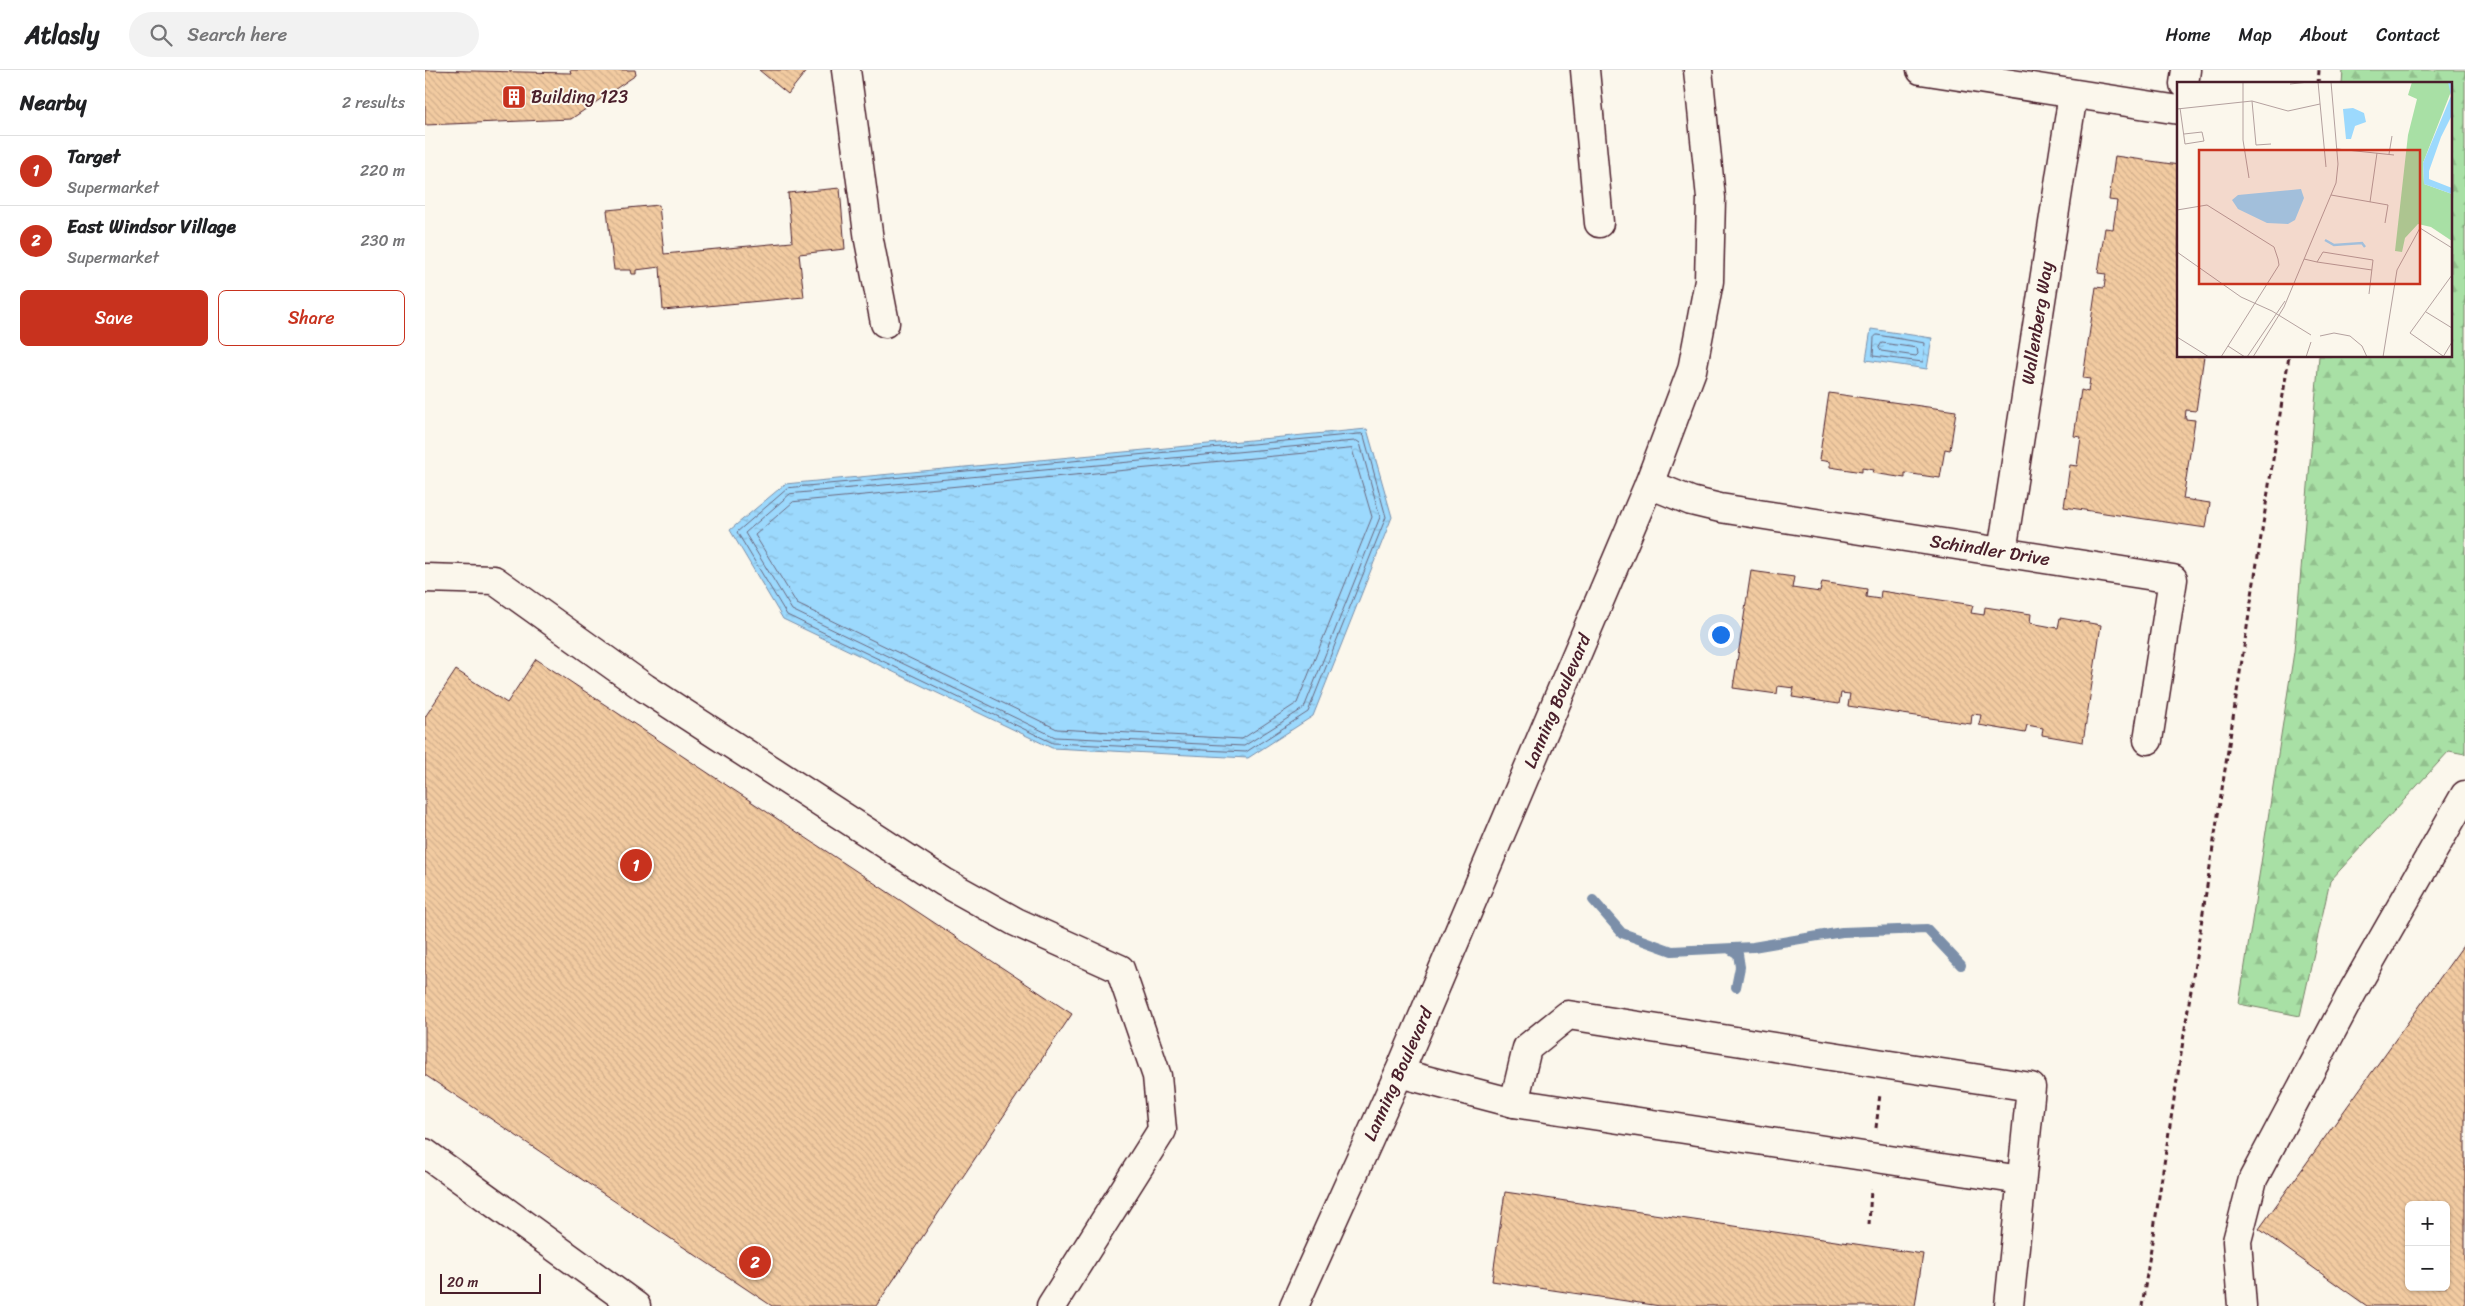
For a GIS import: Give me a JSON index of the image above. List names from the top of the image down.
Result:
{
  "streets": {
    "street": ["Wallenberg Way", "Schindler Drive", "Lanning Boulevard"]
  },
  "crossings": [
    ["Wallenberg Way", "Schindler Drive"],
    ["Schindler Drive", "Lanning Boulevard"]
  ],
  "places": {
    "building": ["Building 123"]
  },
  "scale_bar": "20 m",
  "page": {
    "header": "Atlasly",
    "search": "Search here",
    "nav": [
      "Home",
      "Map",
      "About",
      "Contact"
    ],
    "heading": ["Nearby", "2 results"],
    "list": [
      {
        "mark": "1",
        "name": "Target",
        "note": "Supermarket",
        "value": "220 m"
      },
      {
        "mark": "2",
        "name": "East Windsor Village",
        "note": "Supermarket",
        "value": "230 m"
      }
    ],
    "buttons": ["Save", "Share"],
    "pins": ["1", "2"],
    "map_buttons": ["+", "−"],
    "scale": "20 m"
  }
}
